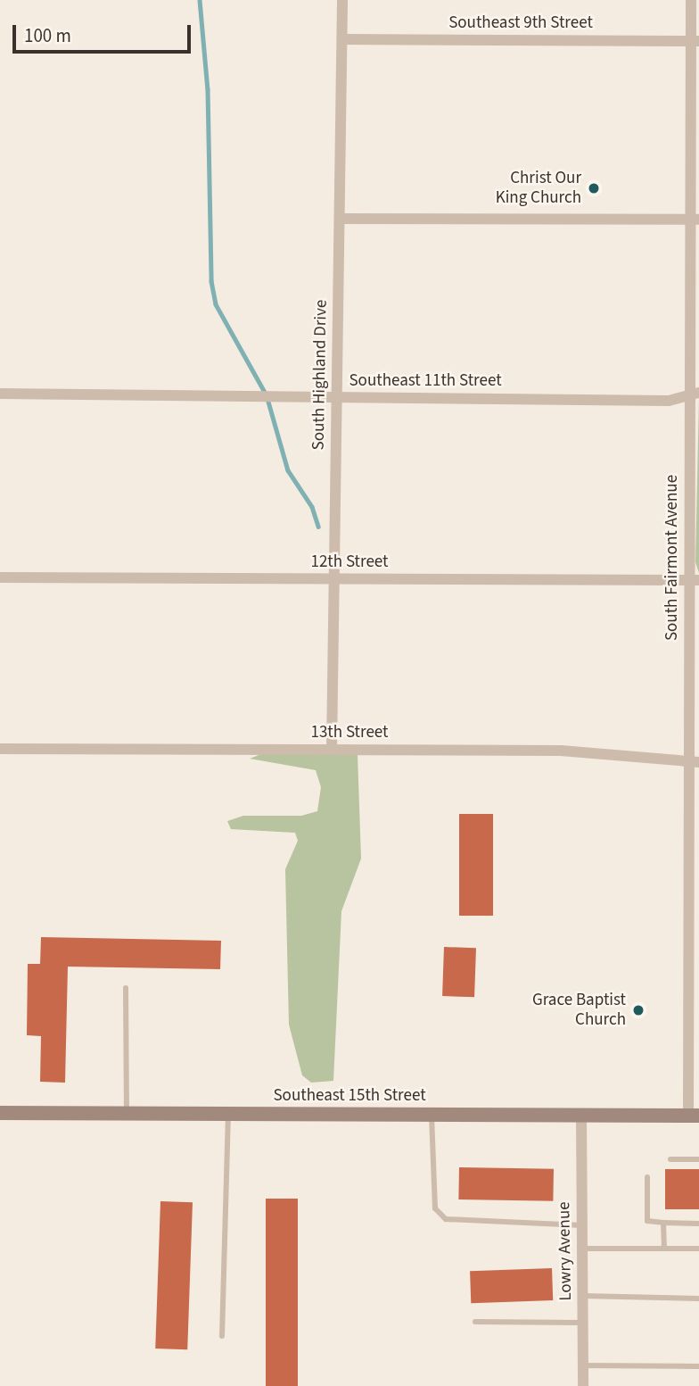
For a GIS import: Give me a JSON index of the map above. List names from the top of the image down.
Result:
{
  "streets": {
    "main road": ["Southeast 15th Street"],
    "street": [
      "Southeast 9th Street",
      "South Highland Drive",
      "Southeast 11th Street",
      "South Fairmont Avenue",
      "12th Street",
      "13th Street",
      "Lowry Avenue"
    ]
  },
  "crossings": [
    ["Southeast 9th Street", "South Highland Drive"],
    ["Southeast 9th Street", "South Fairmont Avenue"],
    ["South Highland Drive", "Southeast 11th Street"],
    ["South Highland Drive", "12th Street"],
    ["South Highland Drive", "13th Street"],
    ["Southeast 11th Street", "South Fairmont Avenue"],
    ["South Fairmont Avenue", "12th Street"],
    ["South Fairmont Avenue", "13th Street"],
    ["South Fairmont Avenue", "Southeast 15th Street"],
    ["Southeast 15th Street", "Lowry Avenue"]
  ],
  "places": ["Christ Our King Church", "Grace Baptist Church"],
  "scale_bar": "100 m"
}
